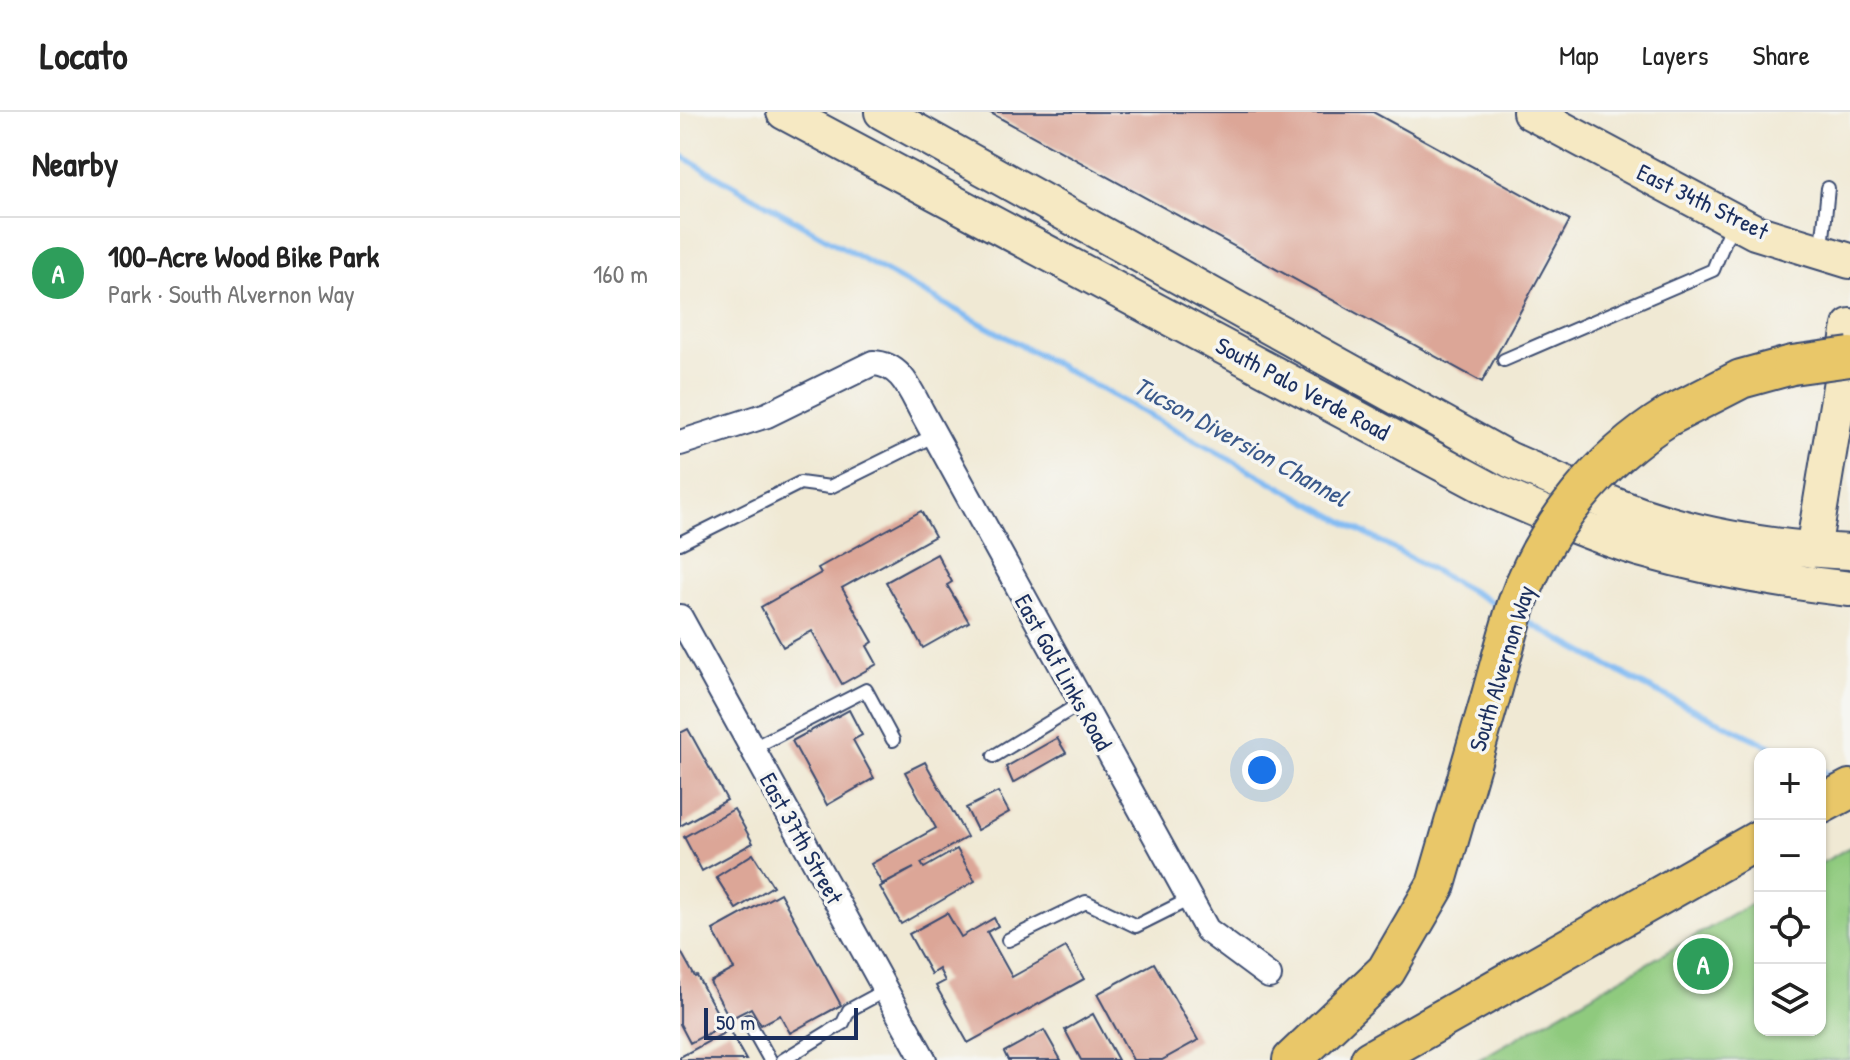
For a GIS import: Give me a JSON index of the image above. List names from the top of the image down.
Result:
{
  "streets": {
    "main road": ["East 34th Street", "South Palo Verde Road", "South Alvernon Way"],
    "street": ["East Golf Links Road", "East 37th Street"]
  },
  "water": ["Tucson Diversion Channel"],
  "scale_bar": "50 m",
  "page": {
    "header": "Locato",
    "nav": ["Map", "Layers", "Share"],
    "heading": "Nearby",
    "list": [
      {
        "mark": "A",
        "name": "100-Acre Wood Bike Park",
        "note": "Park · South Alvernon Way",
        "value": "160 m"
      }
    ],
    "map_buttons": ["+", "−"],
    "pins": "A",
    "scale": "50 m"
  }
}
